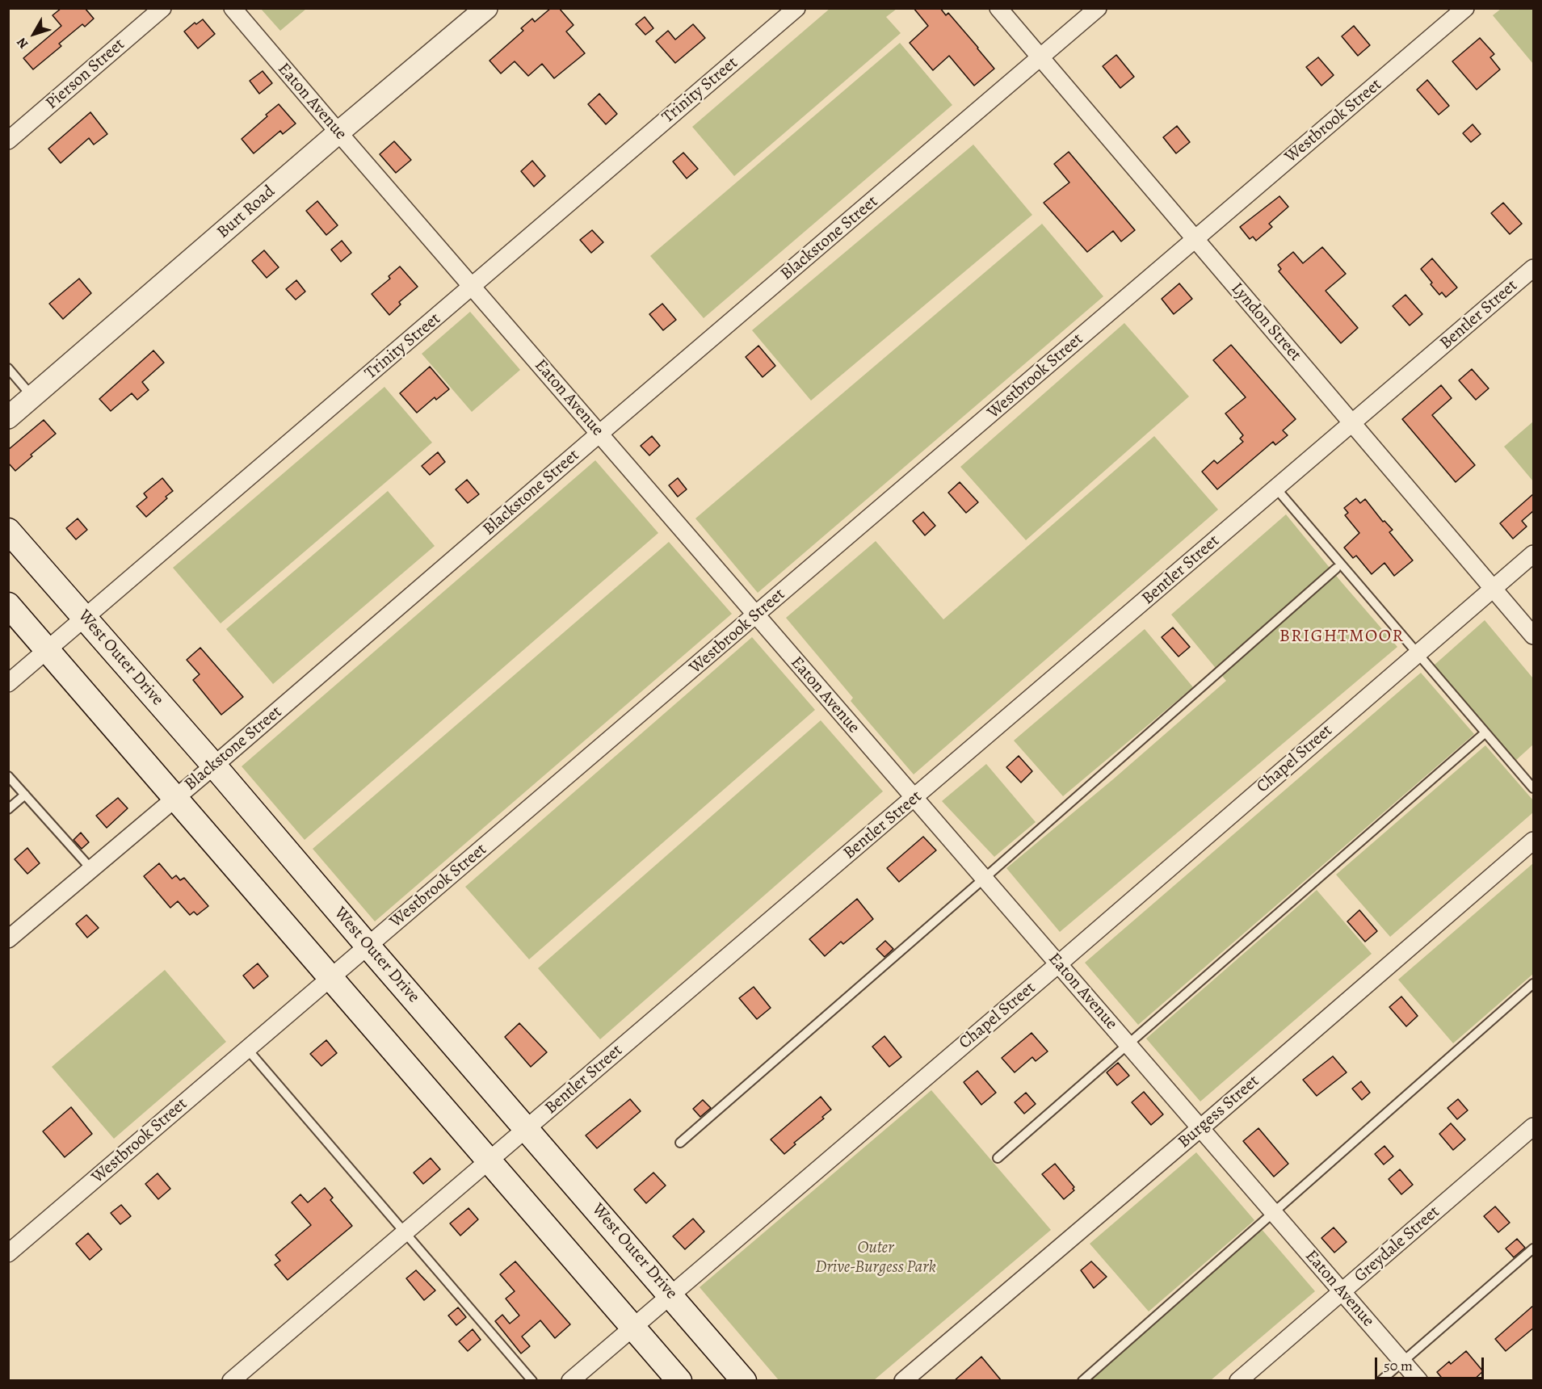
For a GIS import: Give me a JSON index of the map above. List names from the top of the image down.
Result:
{
  "streets": {
    "main road": ["West Outer Drive"],
    "street": [
      "Pierson Street",
      "Trinity Street",
      "Eaton Avenue",
      "Westbrook Street",
      "Burt Road",
      "Blackstone Street",
      "Bentler Street",
      "Lyndon Street",
      "Chapel Street",
      "Burgess Street",
      "Greydale Street"
    ]
  },
  "crossings": [
    ["Trinity Street", "Eaton Avenue"],
    ["Trinity Street", "West Outer Drive"],
    ["Eaton Avenue", "Westbrook Street"],
    ["Eaton Avenue", "Burt Road"],
    ["Eaton Avenue", "Blackstone Street"],
    ["Eaton Avenue", "Bentler Street"],
    ["Eaton Avenue", "Chapel Street"],
    ["Eaton Avenue", "Burgess Street"],
    ["Eaton Avenue", "Greydale Street"],
    ["Westbrook Street", "Lyndon Street"],
    ["Westbrook Street", "West Outer Drive"],
    ["Blackstone Street", "Lyndon Street"],
    ["Blackstone Street", "West Outer Drive"],
    ["Bentler Street", "Lyndon Street"],
    ["Bentler Street", "West Outer Drive"],
    ["Lyndon Street", "Chapel Street"],
    ["West Outer Drive", "Chapel Street"]
  ],
  "districts": ["BRIGHTMOOR"],
  "parks": ["Outer Drive-Burgess Park"],
  "scale_bar": "50 m",
  "north": "bottom left"
}
